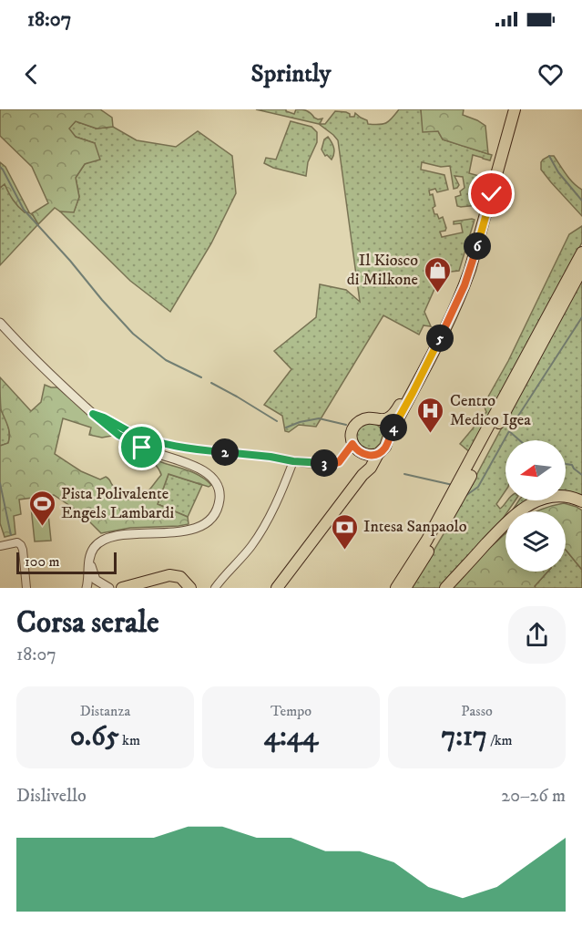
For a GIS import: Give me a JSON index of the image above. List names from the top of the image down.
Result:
{
  "places": {
    "shop": ["Il Kiosco di Milkone"],
    "hospital": ["Centro Medico Igea"],
    "sports": ["Pista Polivalente Engels Lambardi"],
    "bank": ["Intesa Sanpaolo"]
  },
  "scale_bar": "100 m",
  "north": "left",
  "page": {
    "status": "18:07",
    "header": "Sprintly",
    "pins": [
      "6",
      "5",
      "4",
      "2",
      "3"
    ],
    "scale": "100 m",
    "heading": ["Corsa serale", "18:07"],
    "stats": [
      ["Distanza", "0.65 km"],
      ["Tempo", "4:44"],
      ["Passo", "7:17 /km"]
    ],
    "chart": ["Dislivello", "20–26 m"]
  }
}
